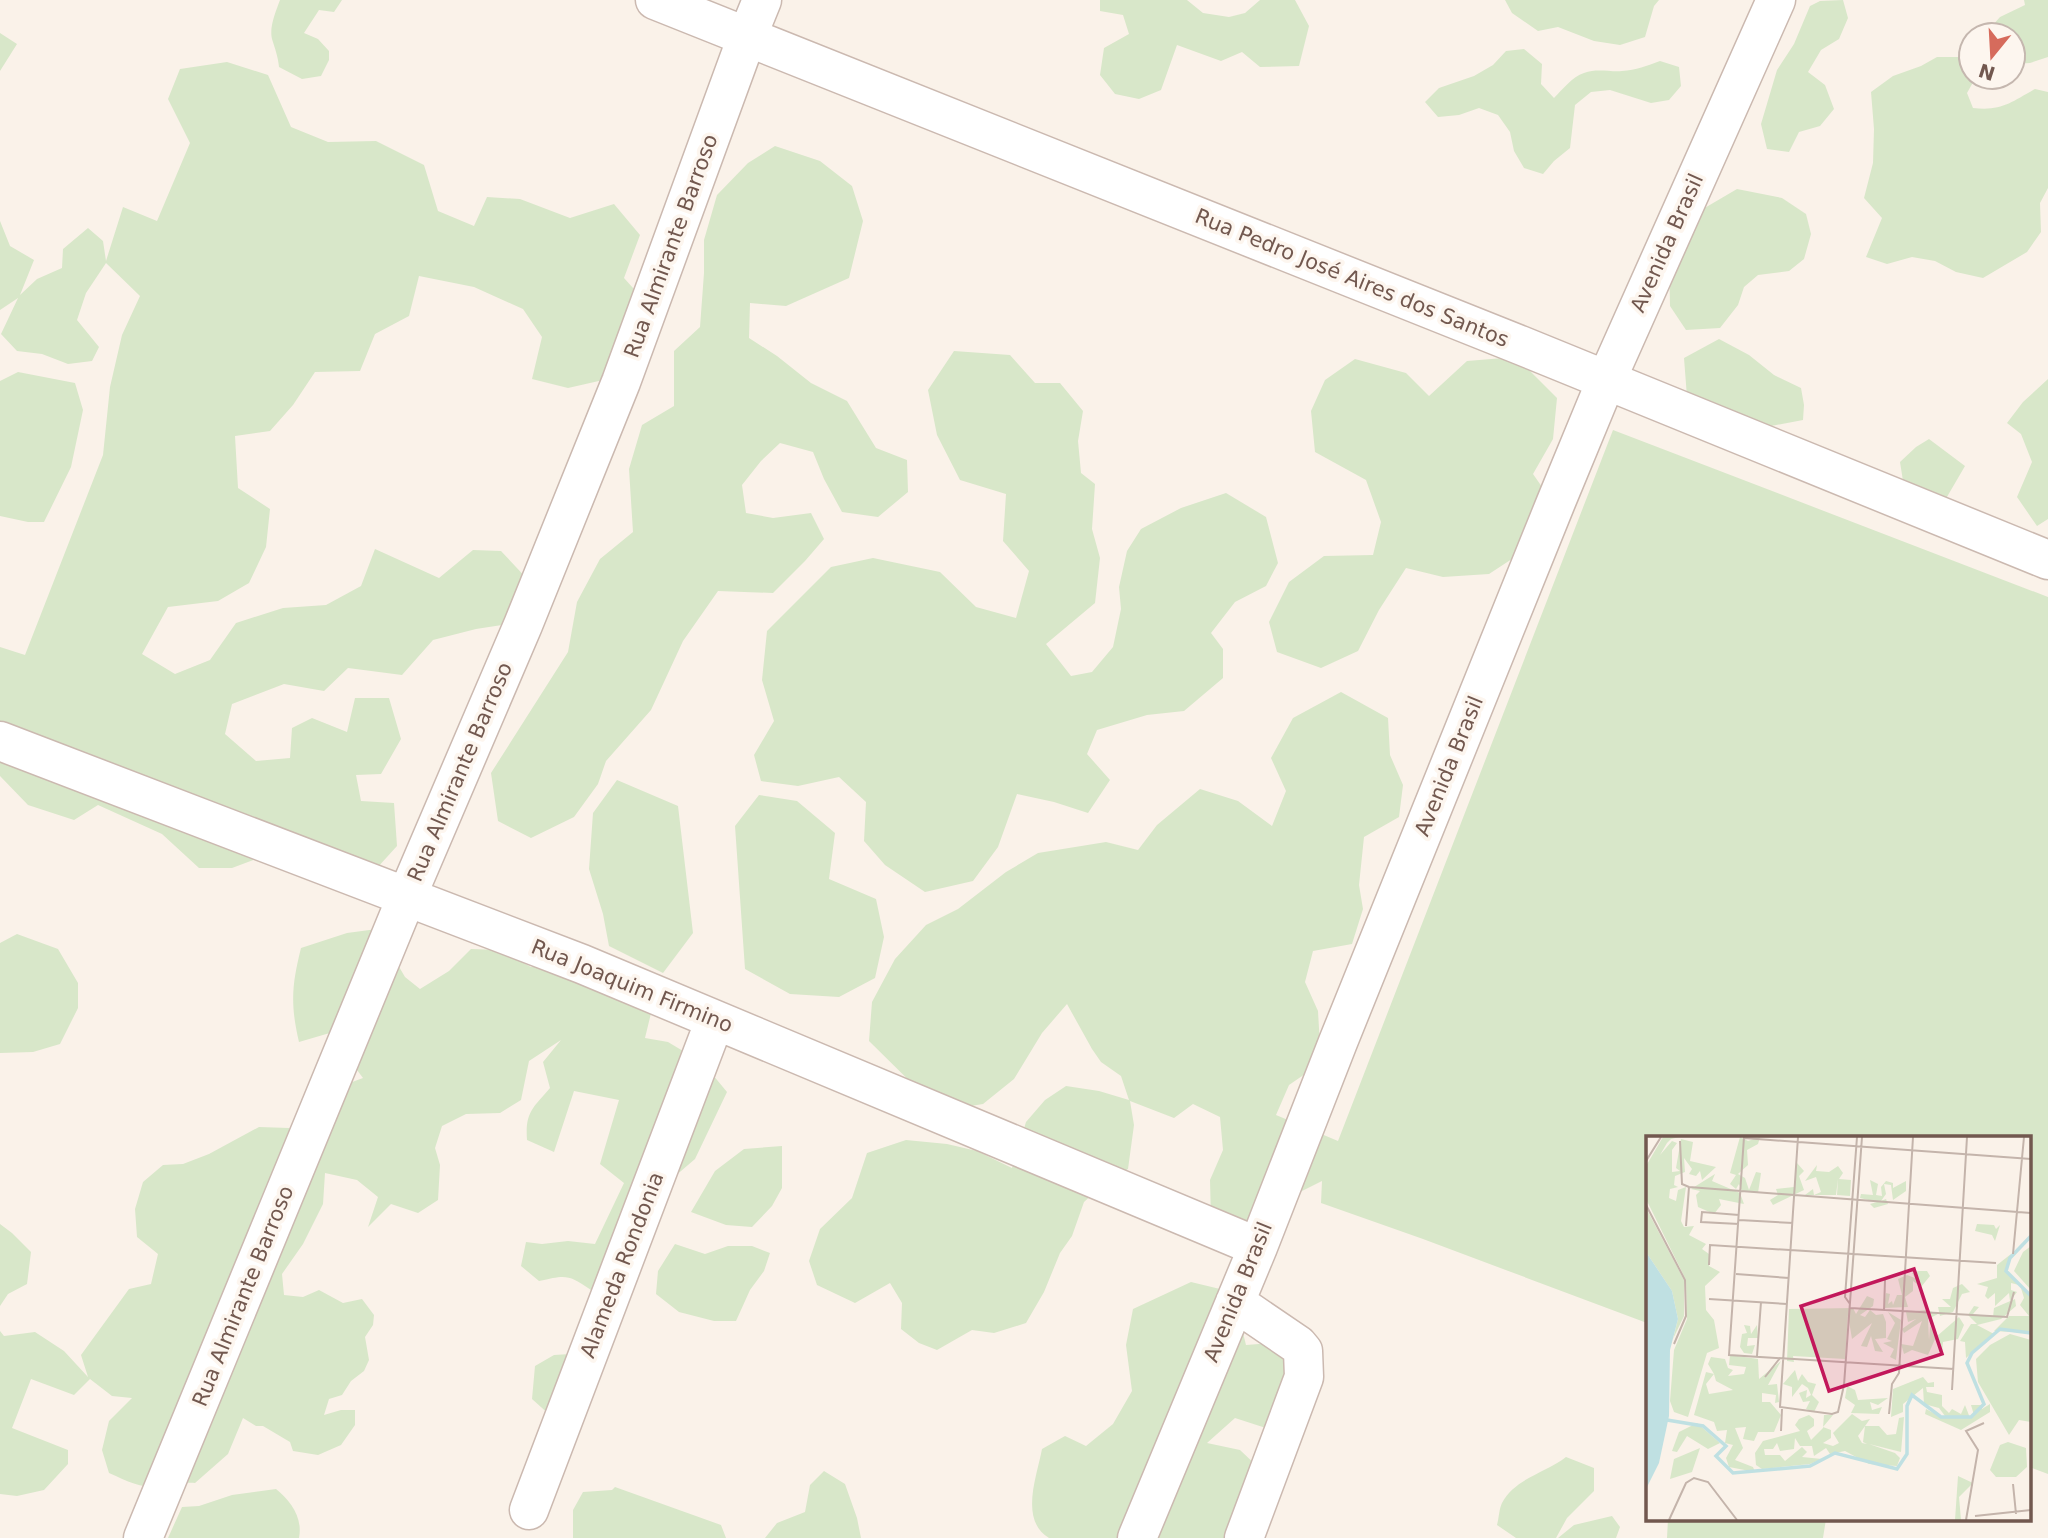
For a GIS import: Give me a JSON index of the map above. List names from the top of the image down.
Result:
{
  "streets": {
    "street": [
      "Avenida Brasil",
      "Rua Almirante Barroso",
      "Rua Pedro José Aires dos Santos",
      "Rua Joaquim Firmino",
      "Alameda Rondonia"
    ]
  },
  "crossings": [
    ["Avenida Brasil", "Rua Pedro José Aires dos Santos"],
    ["Avenida Brasil", "Rua Joaquim Firmino"],
    ["Rua Almirante Barroso", "Rua Pedro José Aires dos Santos"],
    ["Rua Almirante Barroso", "Rua Joaquim Firmino"],
    ["Rua Joaquim Firmino", "Alameda Rondonia"]
  ],
  "north": "bottom"
}
